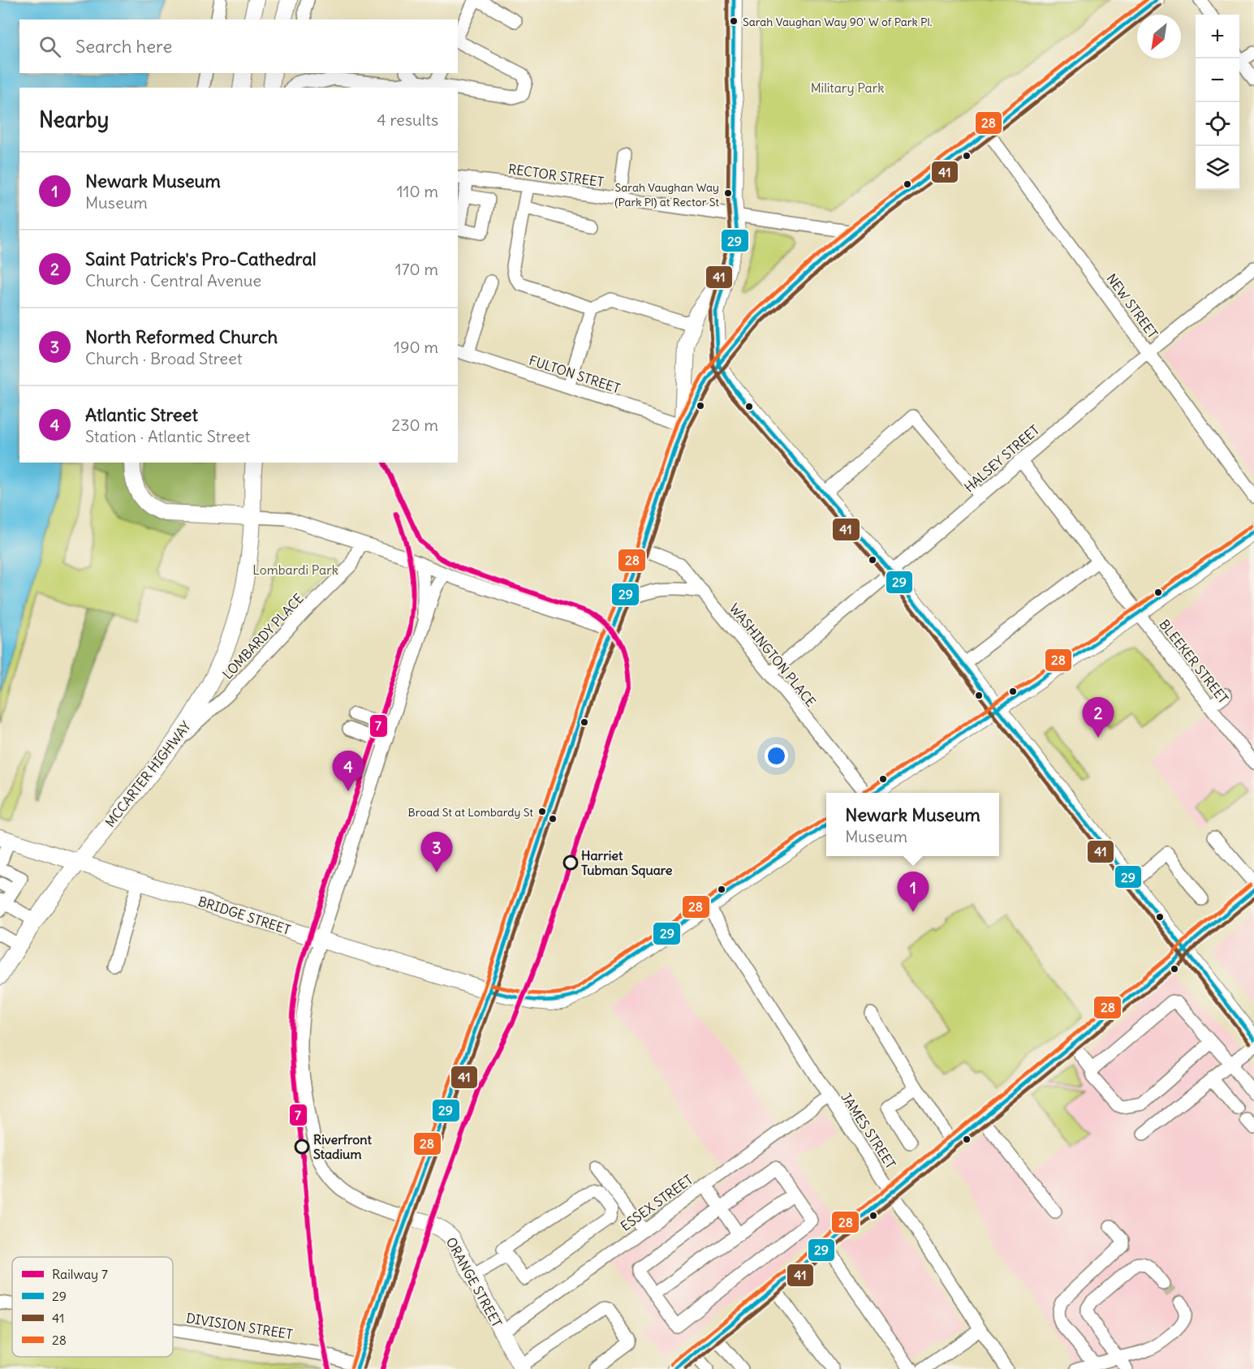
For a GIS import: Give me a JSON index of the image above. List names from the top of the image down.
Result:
{
  "streets": {
    "main road": ["MCCARTER HIGHWAY", "BRIDGE STREET", "ORANGE STREET"],
    "street": [
      "RECTOR STREET",
      "NEW STREET",
      "FULTON STREET",
      "HALSEY STREET",
      "LOMBARDY PLACE",
      "WASHINGTON PLACE",
      "BLEEKER STREET",
      "JAMES STREET",
      "ESSEX STREET",
      "DIVISION STREET"
    ]
  },
  "crossings": [
    ["NEW STREET", "HALSEY STREET"],
    ["HALSEY STREET", "WASHINGTON PLACE"],
    ["HALSEY STREET", "BLEEKER STREET"],
    ["LOMBARDY PLACE", "MCCARTER HIGHWAY"],
    ["MCCARTER HIGHWAY", "BRIDGE STREET"],
    ["BRIDGE STREET", "JAMES STREET"],
    ["JAMES STREET", "ESSEX STREET"],
    ["ESSEX STREET", "ORANGE STREET"]
  ],
  "parks": ["Military Park", "Lombardi Park"],
  "places": [
    "Sarah Vaughan Way 90' W of Park Pl.",
    "Sarah Vaughan Way (Park Pl) at Rector St",
    "Broad St at Lombardy St",
    "Harriet Tubman Square",
    "Riverfront Stadium"
  ],
  "lines": [
    "transit line 29",
    "transit line 41",
    "transit line 28",
    "rail line 7"
  ],
  "legend": [
    "Railway 7",
    "29",
    "41",
    "28"
  ],
  "north": "bottom left",
  "page": {
    "map_buttons": ["+", "−"],
    "search": "Search here",
    "heading": ["Nearby", "4 results"],
    "list": [
      {
        "mark": "1",
        "name": "Newark Museum",
        "note": "Museum",
        "value": "110 m"
      },
      {
        "mark": "2",
        "name": "Saint Patrick's Pro-Cathedral",
        "note": "Church · Central Avenue",
        "value": "170 m"
      },
      {
        "mark": "3",
        "name": "North Reformed Church",
        "note": "Church · Broad Street",
        "value": "190 m"
      },
      {
        "mark": "4",
        "name": "Atlantic Street",
        "note": "Station · Atlantic Street",
        "value": "230 m"
      }
    ],
    "pins": [
      "2",
      "4",
      "3",
      "1"
    ],
    "popup": ["Newark Museum", "Museum"]
  }
}
